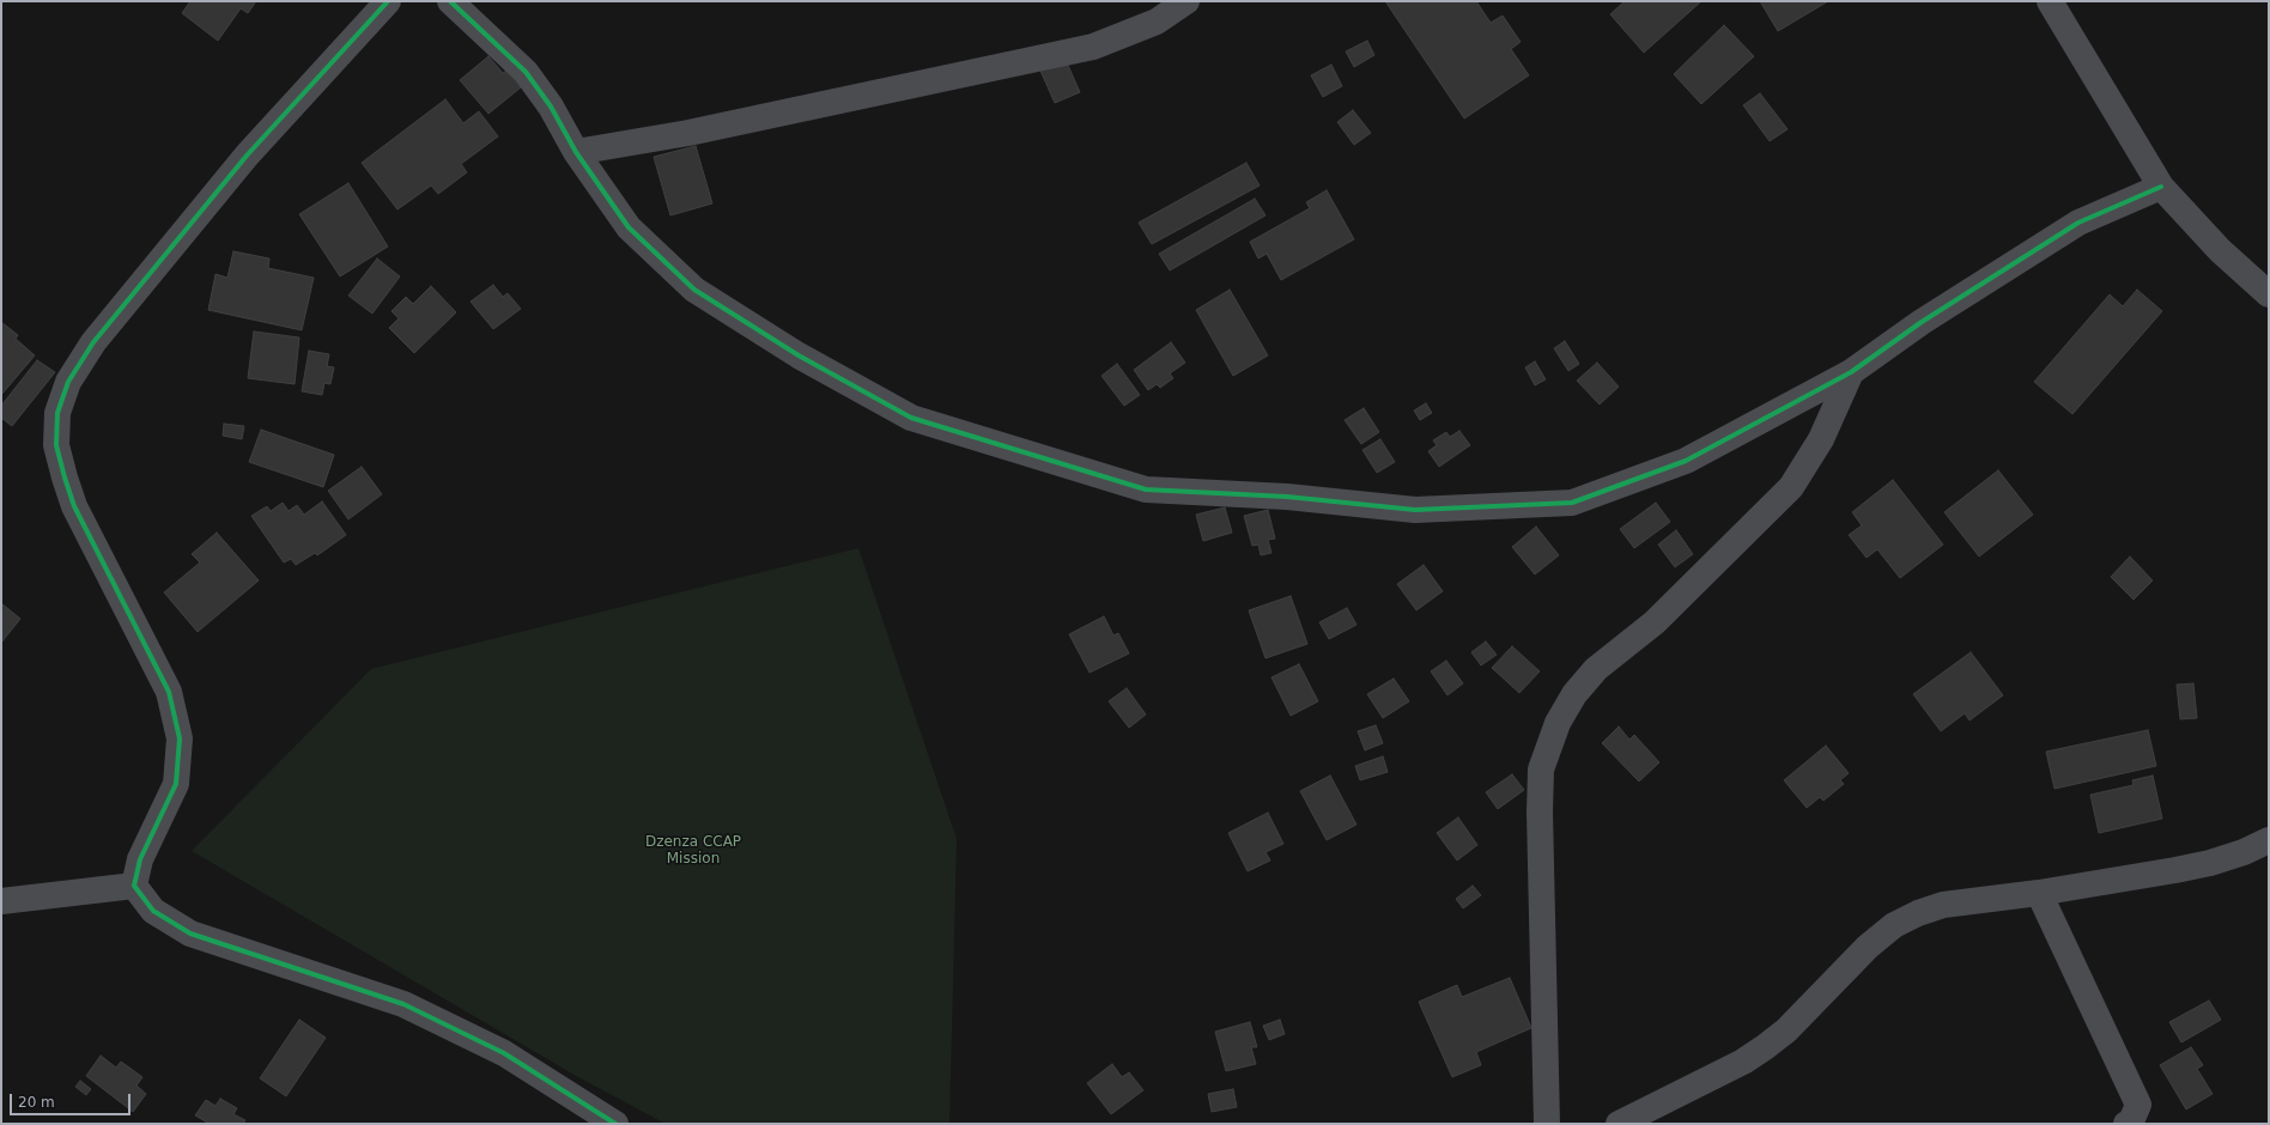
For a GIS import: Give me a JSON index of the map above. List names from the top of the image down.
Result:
{
  "parks": ["Dzenza CCAP Mission"],
  "scale_bar": "20 m"
}
